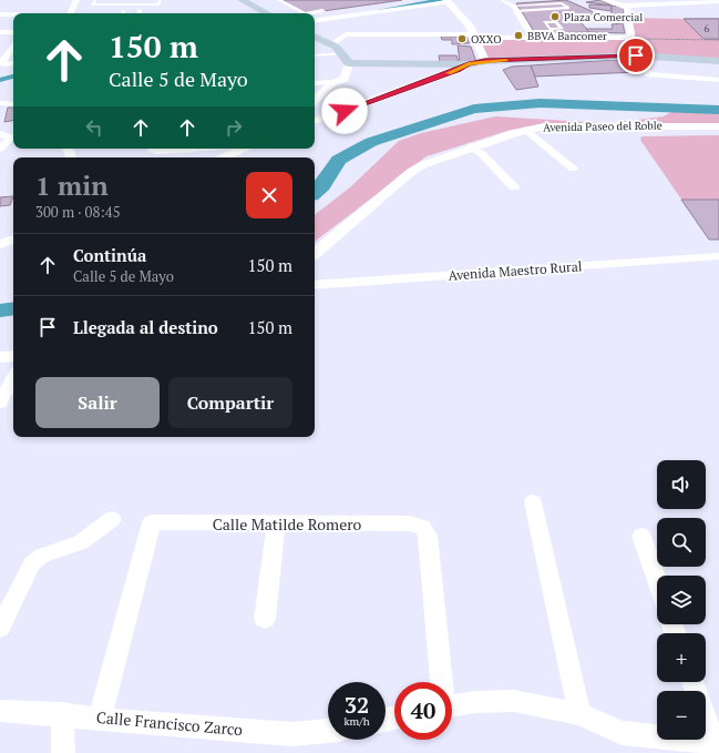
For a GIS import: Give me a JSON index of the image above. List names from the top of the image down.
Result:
{
  "streets": {
    "street": [
      "Avenida Paseo del Roble",
      "Avenida Maestro Rural",
      "Calle Matilde Romero",
      "Calle Francisco Zarco"
    ]
  },
  "crossings": [
    ["Calle Matilde Romero", "Calle Francisco Zarco"]
  ],
  "places": ["Plaza Comercial", "BBVA Bancomer", "OXXO"],
  "house_numbers": ["6"],
  "page": {
    "turn": ["150 m", "Calle 5 de Mayo"],
    "heading": ["1 min", "300 m · 08:45"],
    "list": [
      {
        "name": "Continúa",
        "note": "Calle 5 de Mayo",
        "value": "150 m"
      },
      {
        "name": "Llegada al destino",
        "value": "150 m"
      }
    ],
    "buttons": ["Salir", "Compartir"],
    "map_buttons": ["+", "−"],
    "speed": "32 km/h",
    "limit": "40"
  }
}
